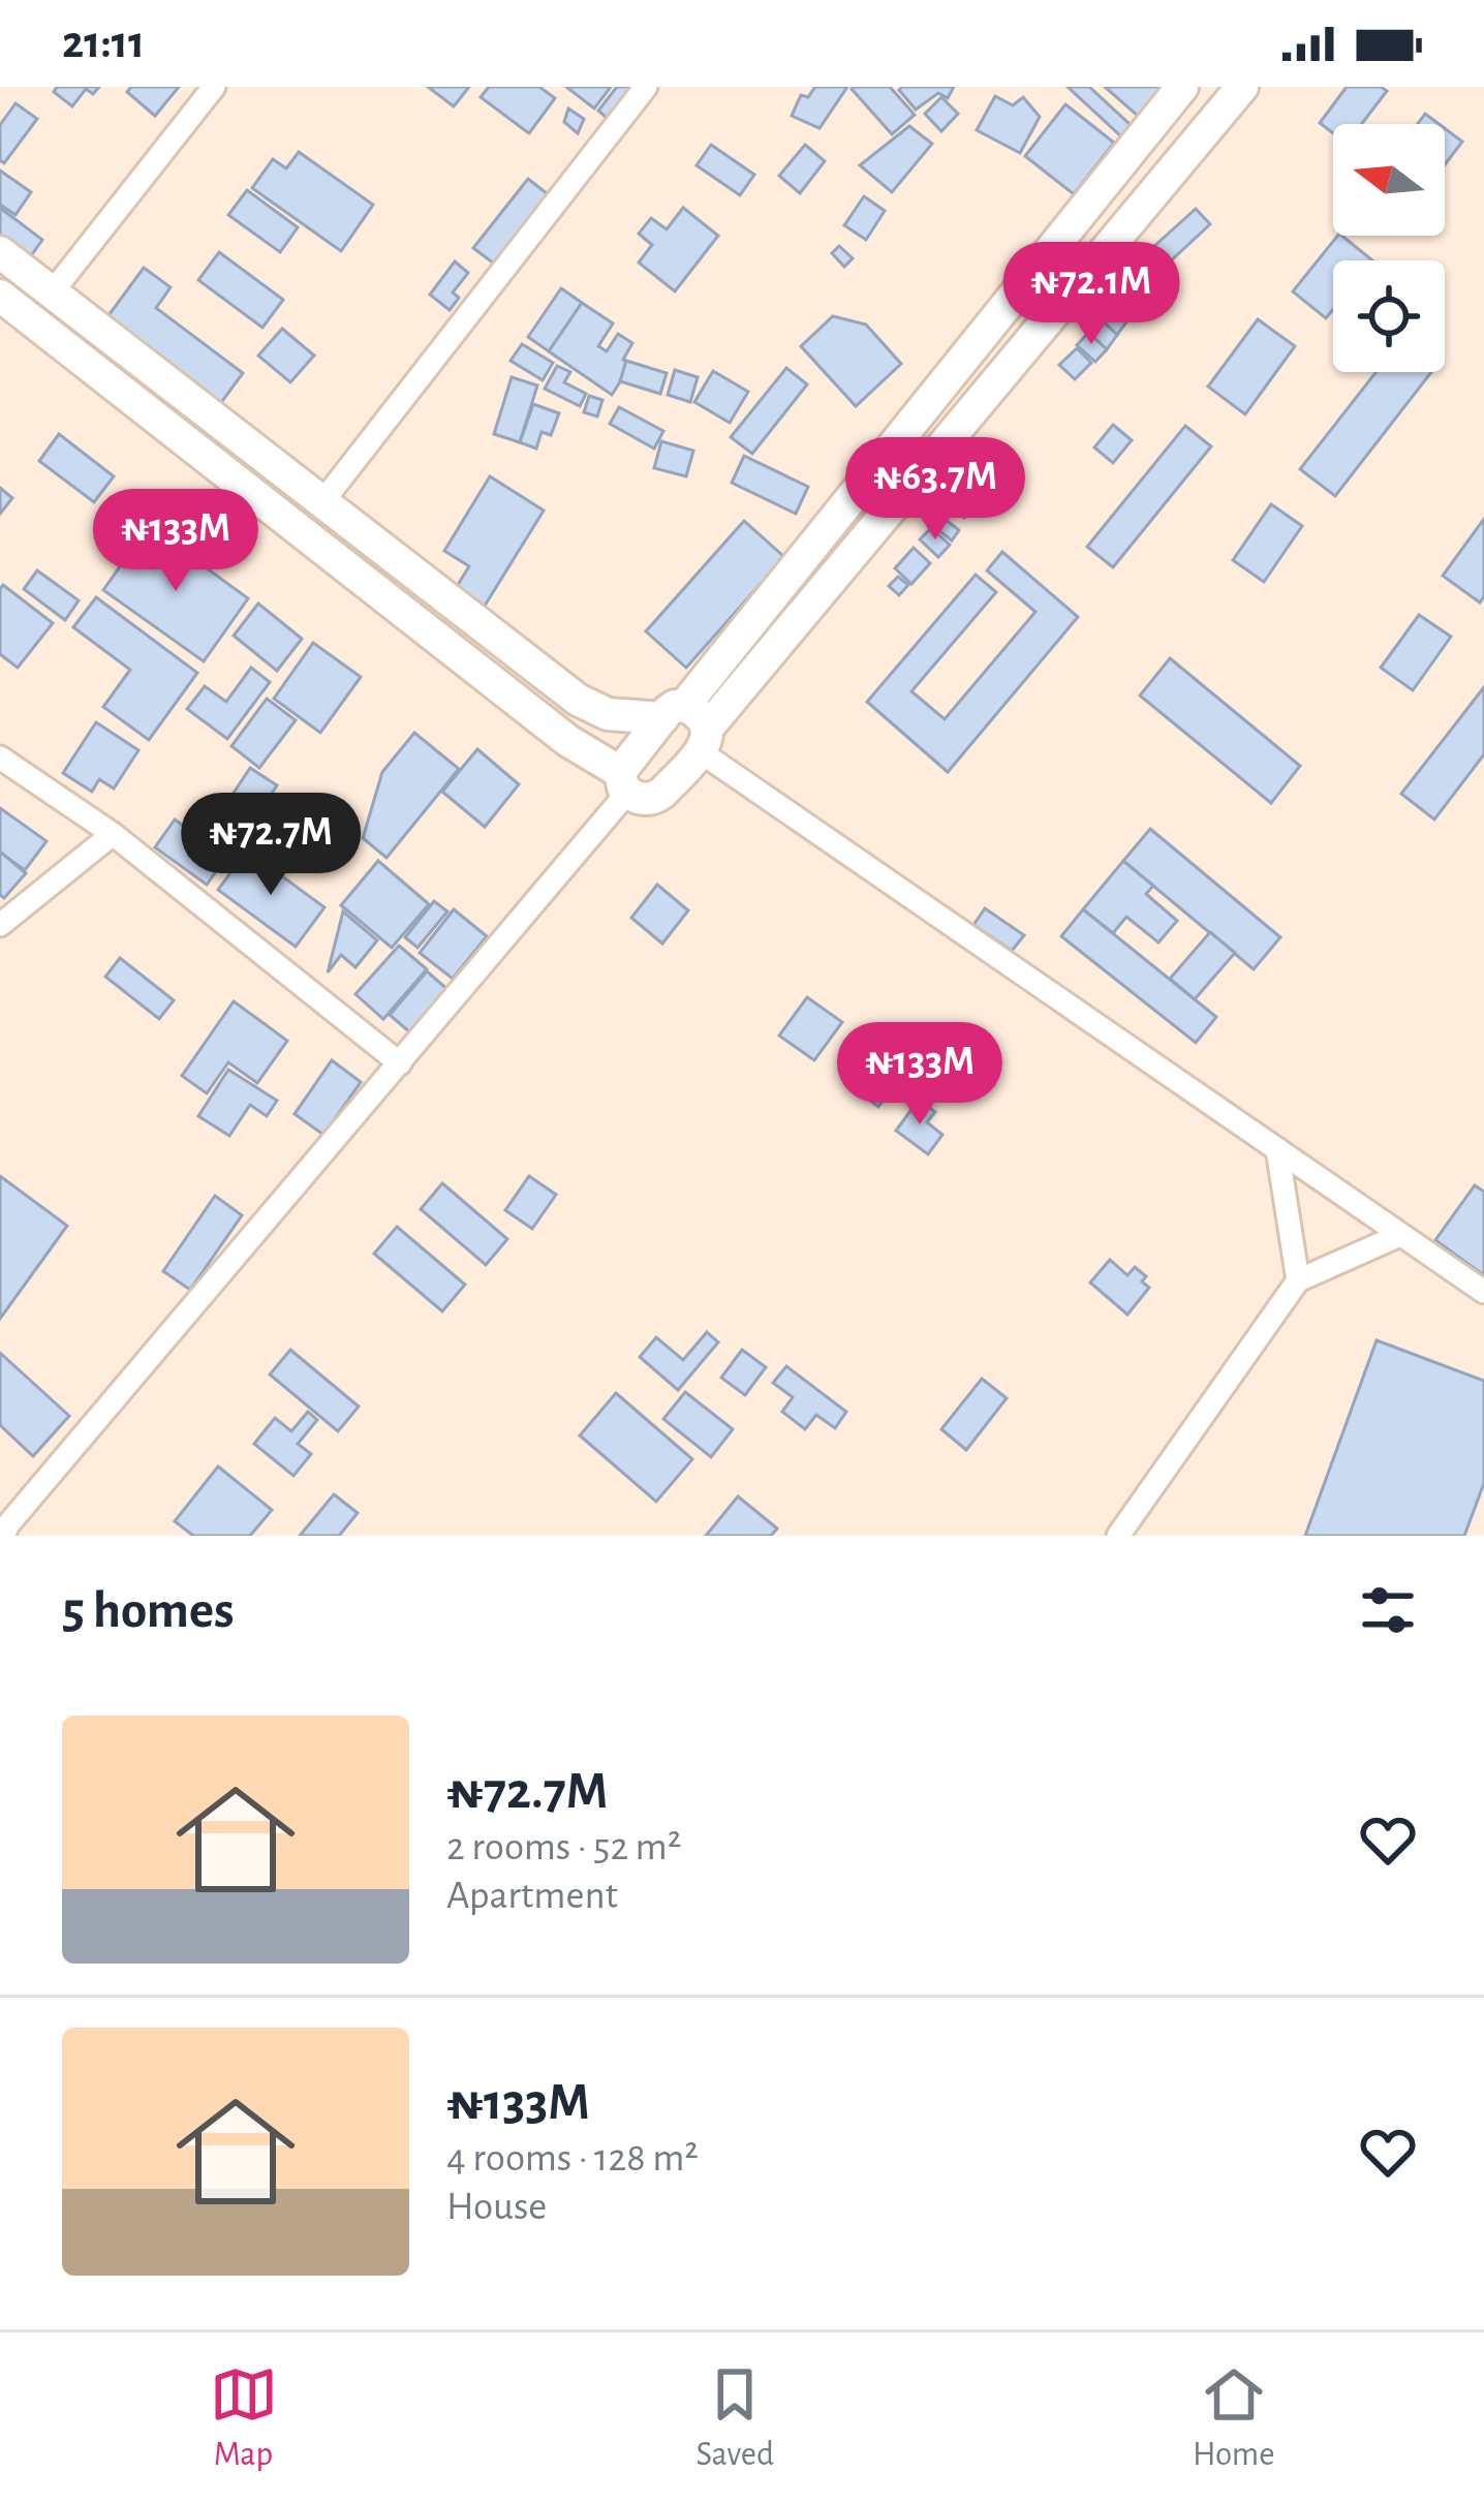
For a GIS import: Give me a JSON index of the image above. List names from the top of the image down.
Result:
{
  "north": "left",
  "page": {
    "status": "21:11",
    "price": [
      "₦72.1M",
      "₦63.7M",
      "₦133M",
      "₦72.7M",
      "₦133M"
    ],
    "heading": "5 homes",
    "list": [
      {
        "name": "₦72.7M",
        "note": "2 rooms · 52 m² · Apartment"
      },
      {
        "name": "₦133M",
        "note": "4 rooms · 128 m² · House"
      }
    ],
    "tabs": ["Map", "Saved", "Home"]
  }
}
